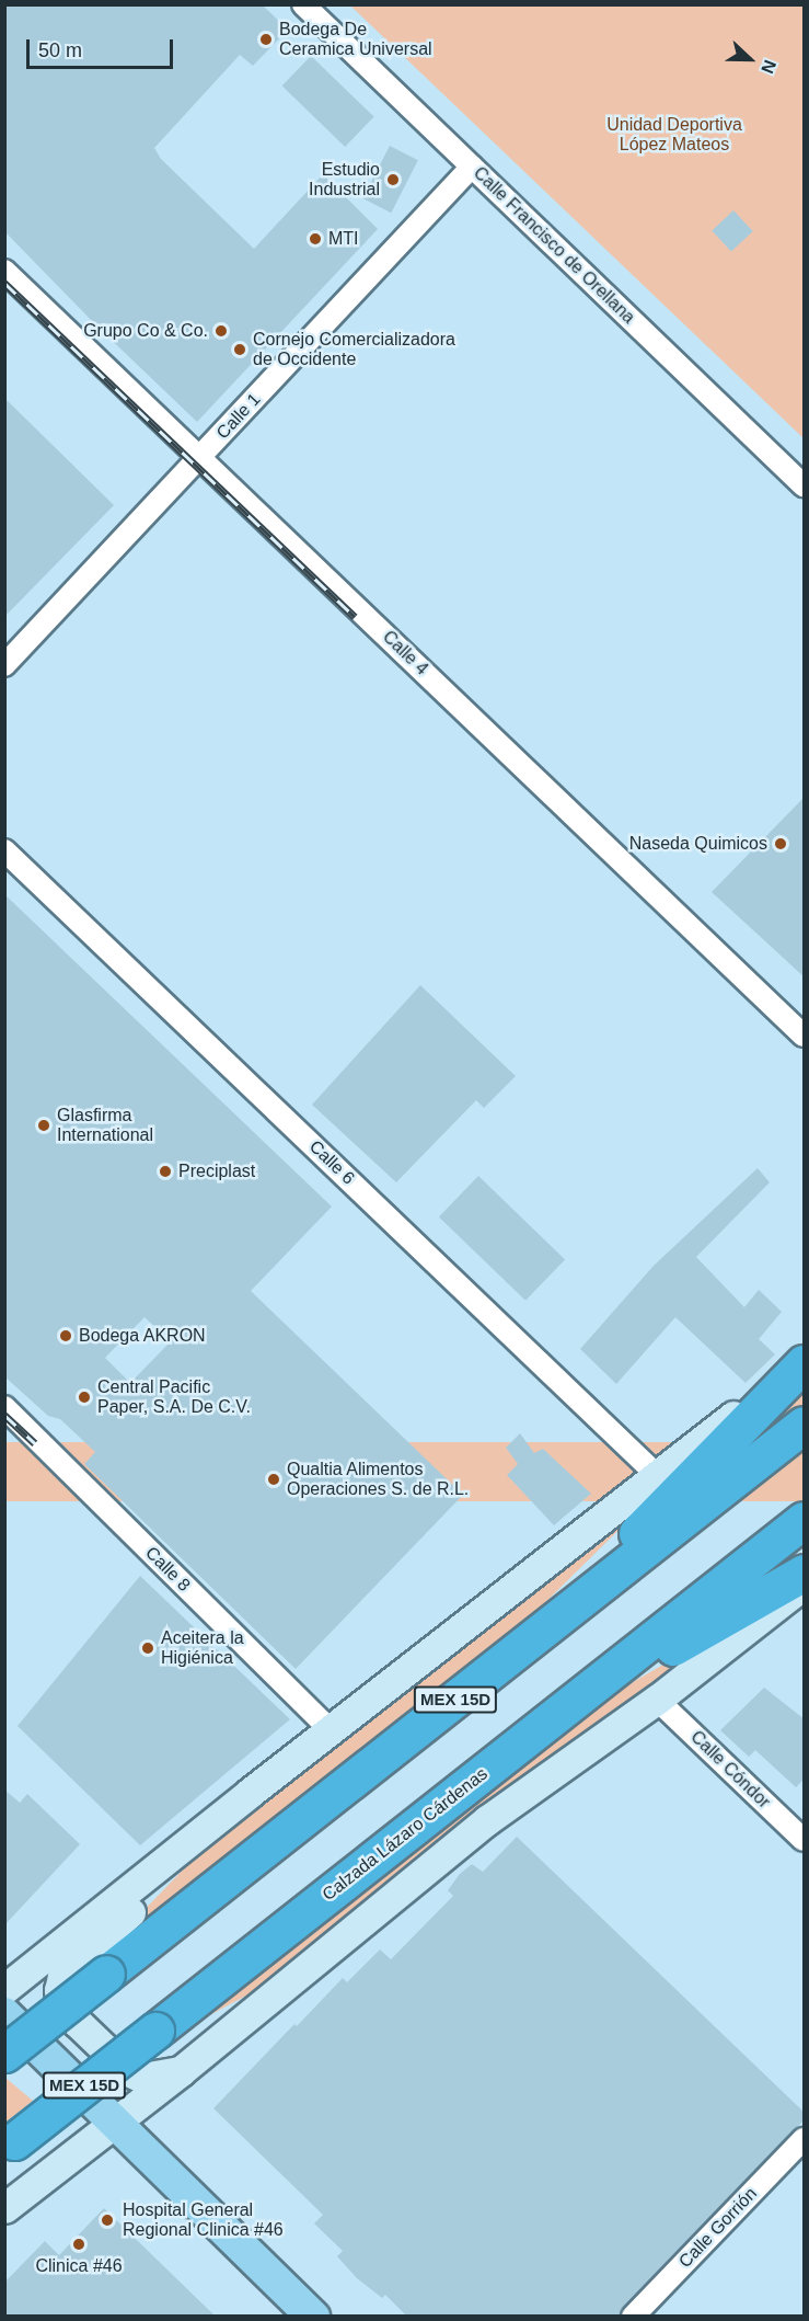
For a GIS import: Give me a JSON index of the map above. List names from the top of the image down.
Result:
{
  "streets": {
    "highway": ["MEX 15D", "Calzada Lázaro Cárdenas"],
    "street": [
      "Calle Francisco de Orellana",
      "Calle 1",
      "Calle 4",
      "Calle 6",
      "Calle 8",
      "Calle Cóndor",
      "Calle Gorrión"
    ]
  },
  "crossings": [
    ["Calle Francisco de Orellana", "Calle 1"],
    ["Calle 1", "Calle 4"]
  ],
  "parks": ["Unidad Deportiva López Mateos"],
  "places": [
    "Bodega De Ceramica Universal",
    "Estudio Industrial",
    "MTI",
    "Grupo Co & Co.",
    "Cornejo Comercializadora de Occidente",
    "Naseda Quimicos",
    "Glasfirma International",
    "Preciplast",
    "Bodega AKRON",
    "Central Pacific Paper, S.A. De C.V.",
    "Qualtia Alimentos Operaciones S. de R.L.",
    "Aceitera la Higiénica",
    "Hospital General Regional Clinica #46",
    "Clinica #46"
  ],
  "scale_bar": "50 m",
  "north": "right"
}
